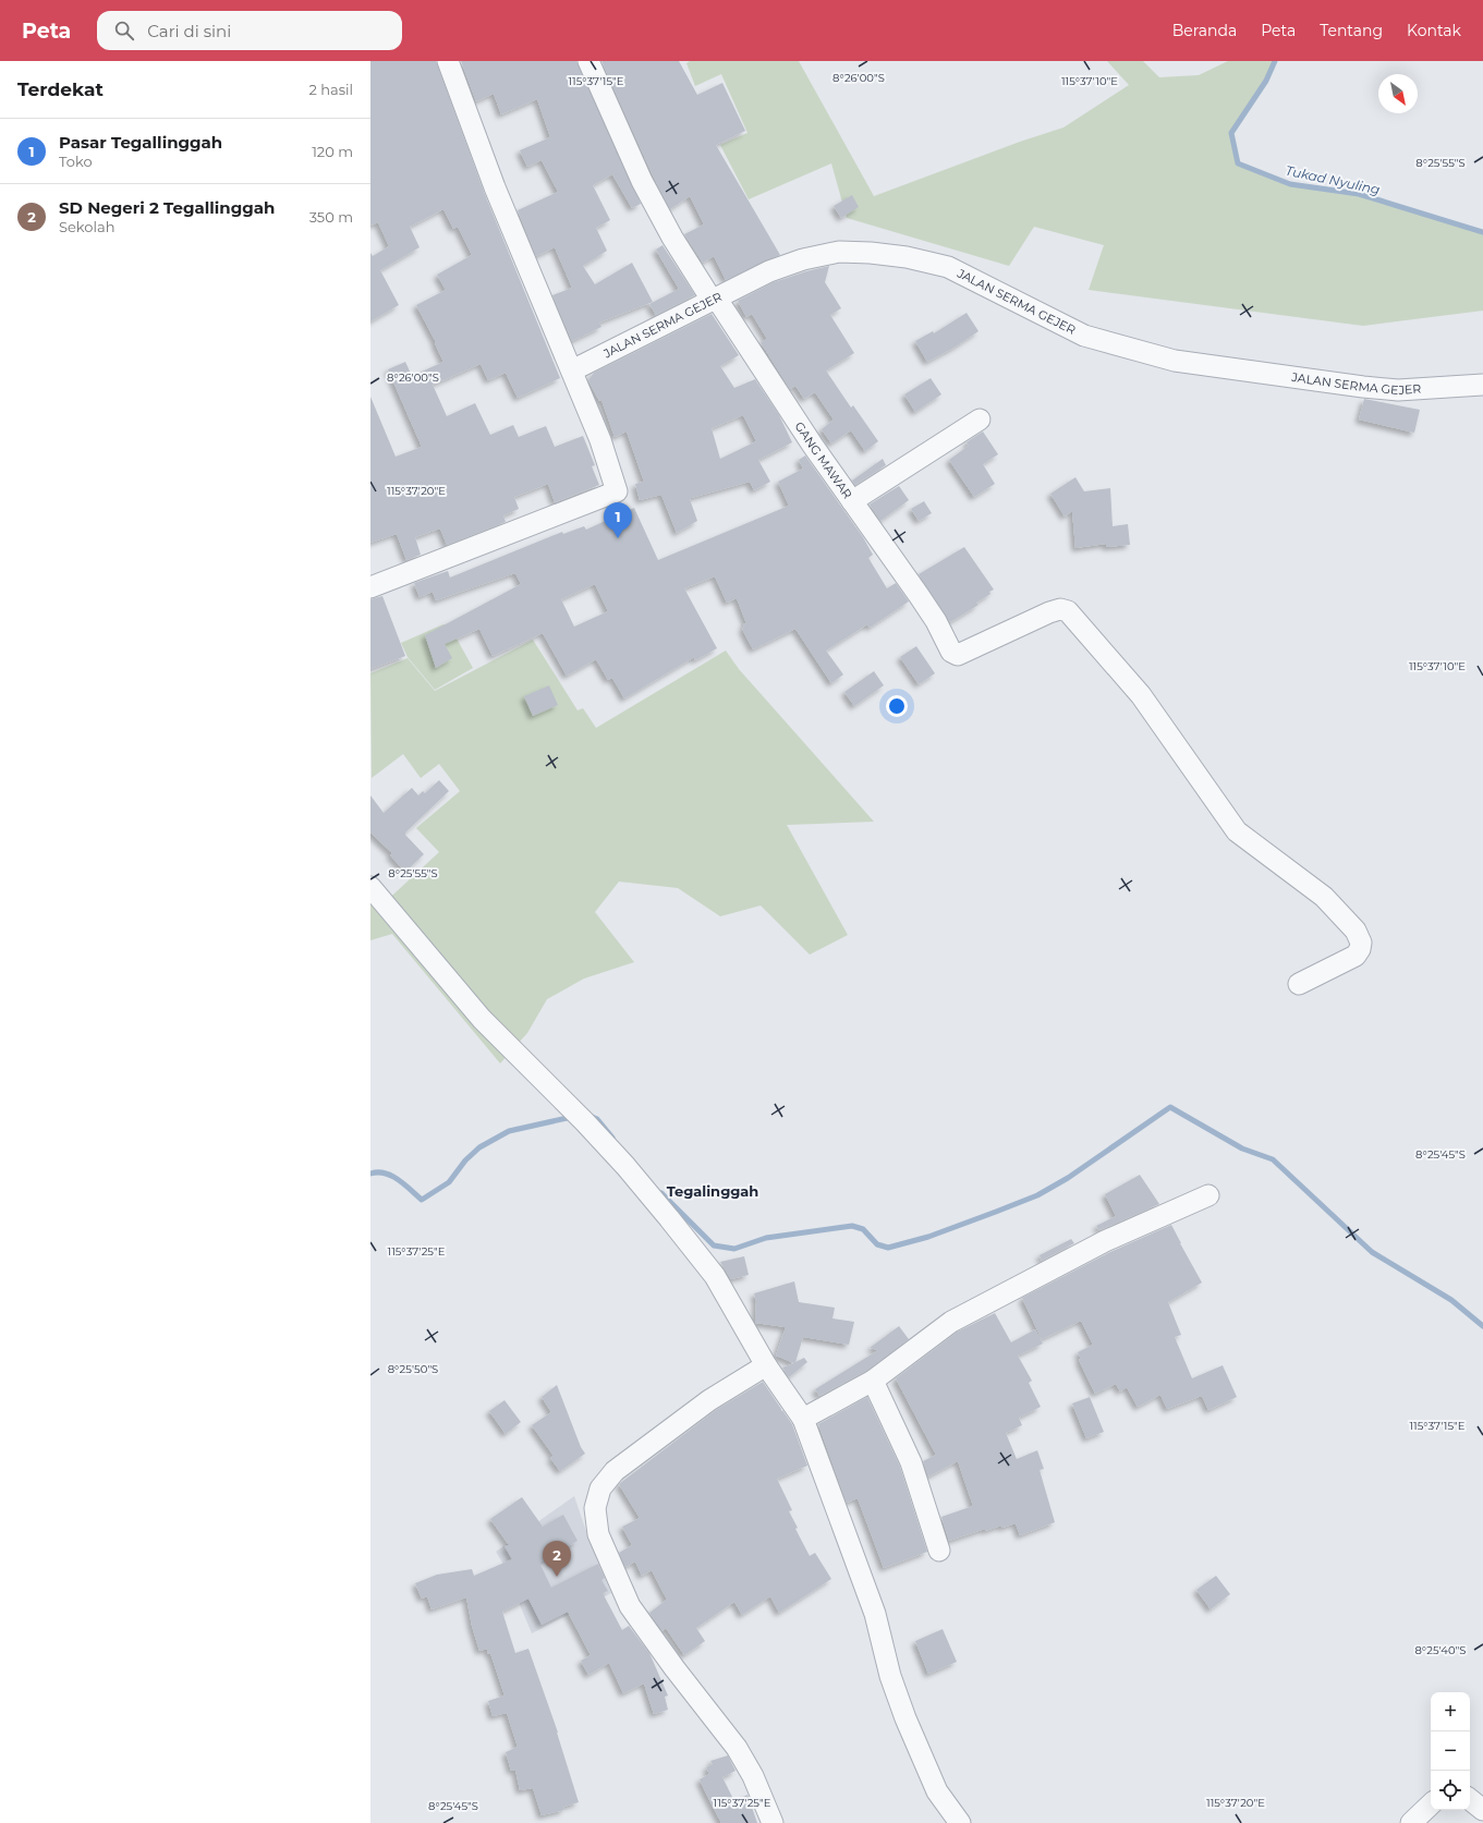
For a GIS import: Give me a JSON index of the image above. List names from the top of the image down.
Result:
{
  "streets": {
    "street": ["JALAN SERMA GEJER", "GANG MAWAR"]
  },
  "crossings": [
    ["JALAN SERMA GEJER", "GANG MAWAR"]
  ],
  "districts": ["Tegalinggah"],
  "water": ["Tukad Nyuling"],
  "north": "bottom right",
  "page": {
    "header": "Peta",
    "search": "Cari di sini",
    "nav": [
      "Beranda",
      "Peta",
      "Tentang",
      "Kontak"
    ],
    "heading": ["Terdekat", "2 hasil"],
    "list": [
      {
        "mark": "1",
        "name": "Pasar Tegallinggah",
        "note": "Toko",
        "value": "120 m"
      },
      {
        "mark": "2",
        "name": "SD Negeri 2 Tegallinggah",
        "note": "Sekolah",
        "value": "350 m"
      }
    ],
    "pins": ["1", "2"],
    "map_buttons": ["+", "−"]
  },
  "coordinates": [
    "8°26'00\"S",
    "115°37'15\"E",
    "115°37'10\"E",
    "8°25'55\"S",
    "115°37'20\"E",
    "8°25'45\"S",
    "115°37'25\"E",
    "8°25'50\"S",
    "8°25'40\"S"
  ]
}
